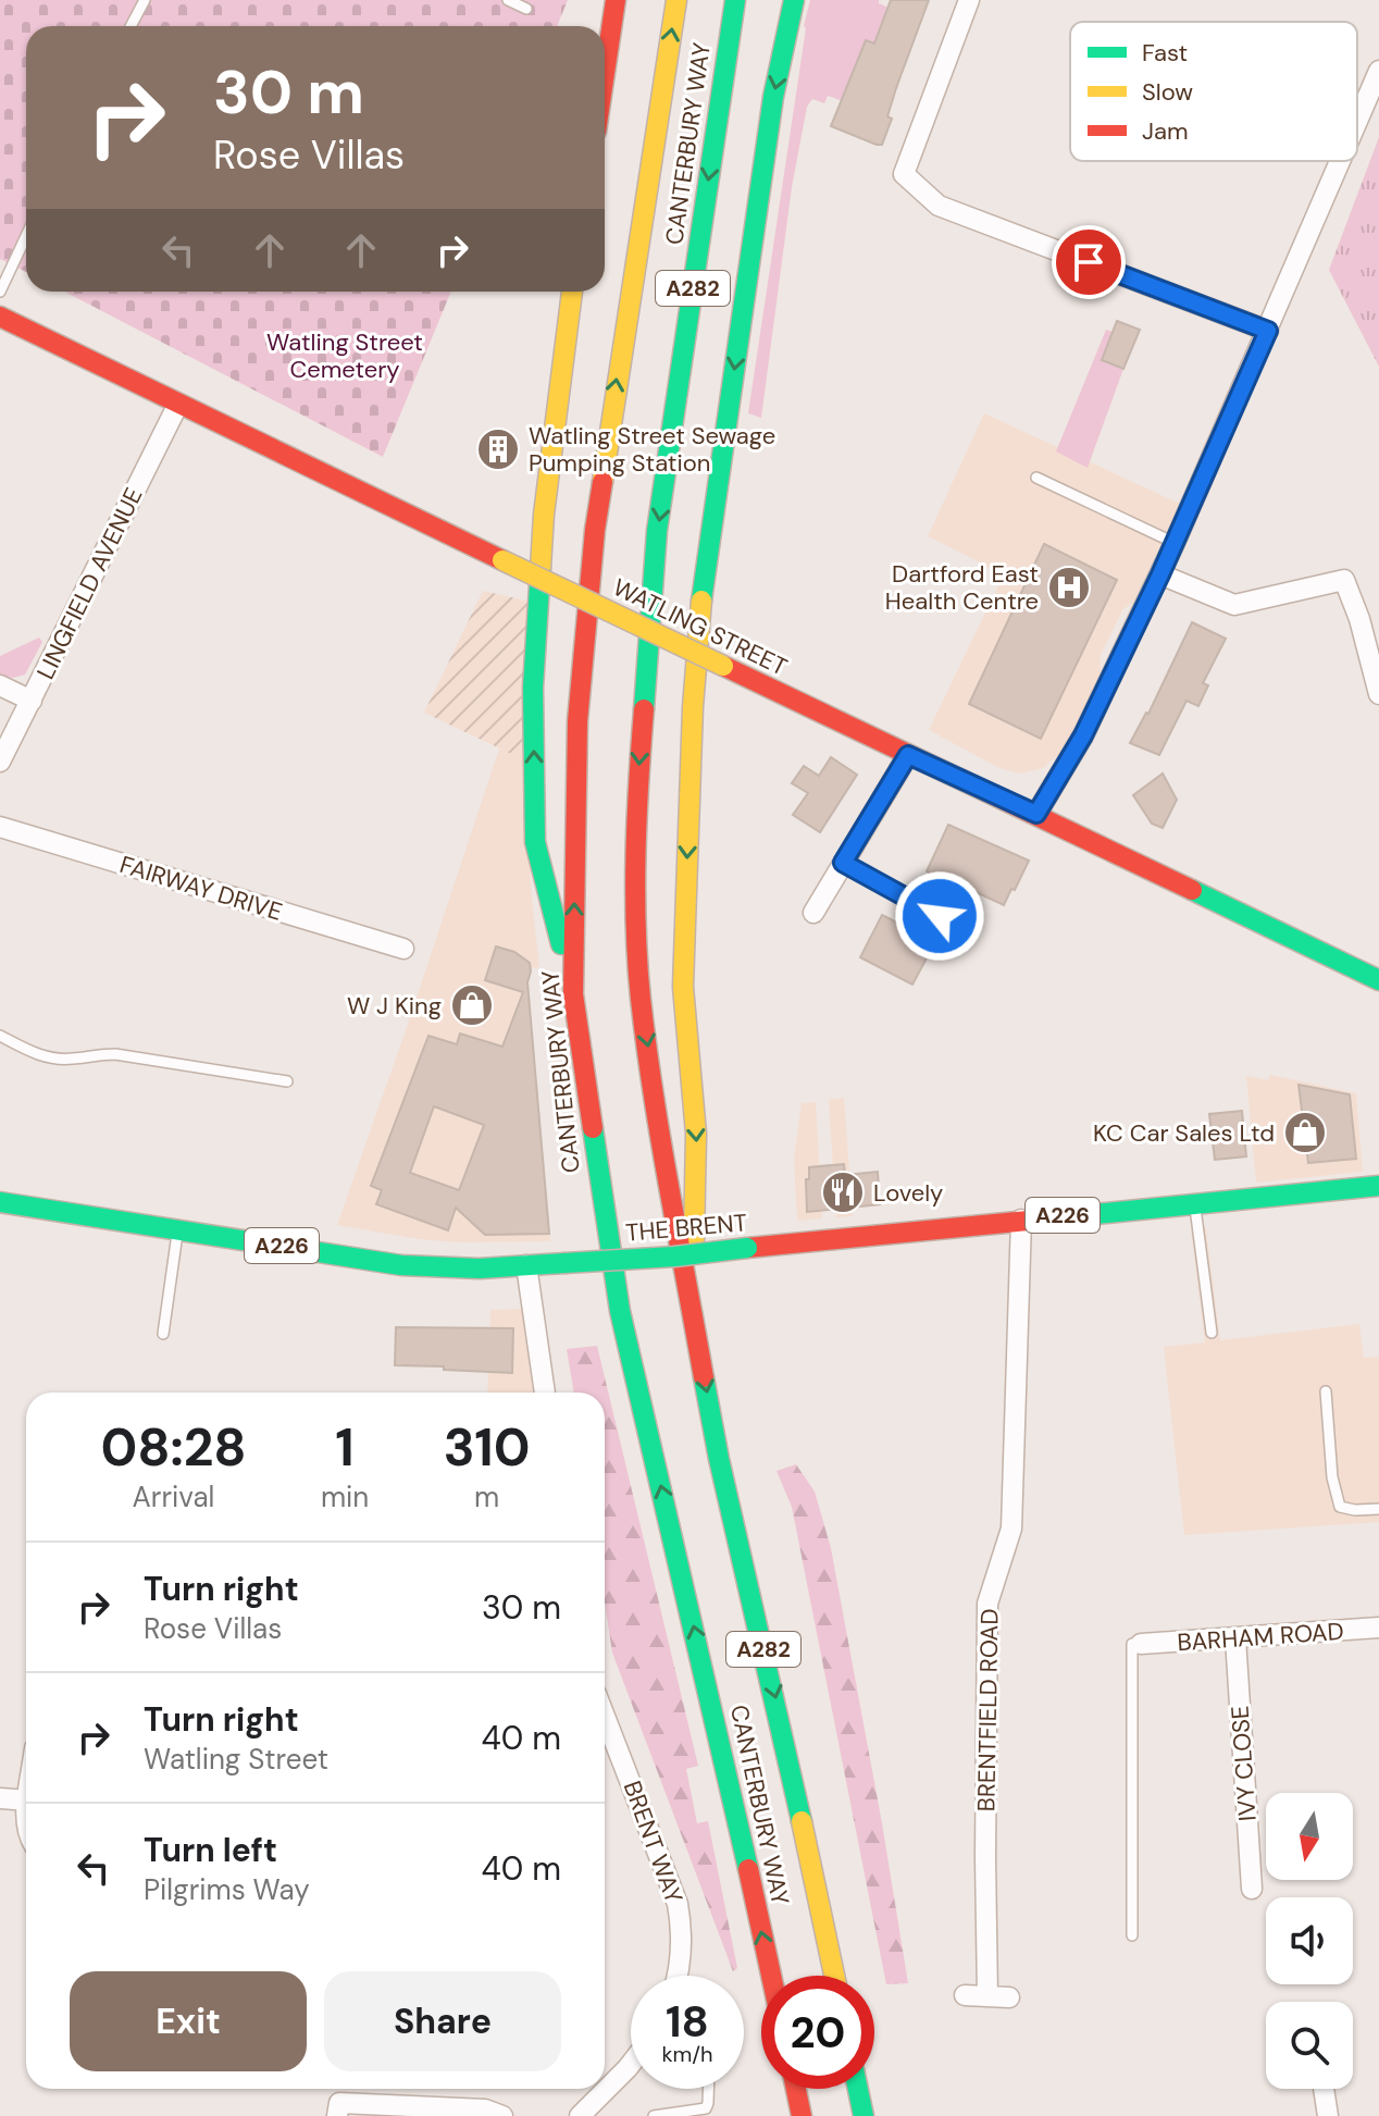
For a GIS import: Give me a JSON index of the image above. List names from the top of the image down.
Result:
{
  "streets": {
    "main road": [
      "CANTERBURY WAY",
      "A282",
      "WATLING STREET",
      "A226",
      "THE BRENT"
    ],
    "street": [
      "LINGFIELD AVENUE",
      "FAIRWAY DRIVE",
      "BARHAM ROAD",
      "BRENTFIELD ROAD",
      "IVY CLOSE",
      "BRENT WAY"
    ]
  },
  "crossings": [
    ["LINGFIELD AVENUE", "WATLING STREET"],
    ["THE BRENT", "BRENTFIELD ROAD"],
    ["BARHAM ROAD", "IVY CLOSE"]
  ],
  "parks": ["Watling Street Cemetery"],
  "places": {
    "building": ["Watling Street Sewage Pumping Station"],
    "hospital": ["Dartford East Health Centre"],
    "shop": ["W J King", "KC Car Sales Ltd"],
    "restaurant": ["Lovely"]
  },
  "legend": ["Fast", "Slow", "Jam"],
  "north": "bottom",
  "page": {
    "turn": ["30 m", "Rose Villas"],
    "eta": [
      "08:28",
      "Arrival",
      "1",
      "min",
      "310",
      "m"
    ],
    "list": [
      {
        "name": "Turn right",
        "note": "Rose Villas",
        "value": "30 m"
      },
      {
        "name": "Turn right",
        "note": "Watling Street",
        "value": "40 m"
      },
      {
        "name": "Turn left",
        "note": "Pilgrims Way",
        "value": "40 m"
      }
    ],
    "buttons": ["Exit", "Share"],
    "speed": "18 km/h",
    "limit": "20"
  }
}
